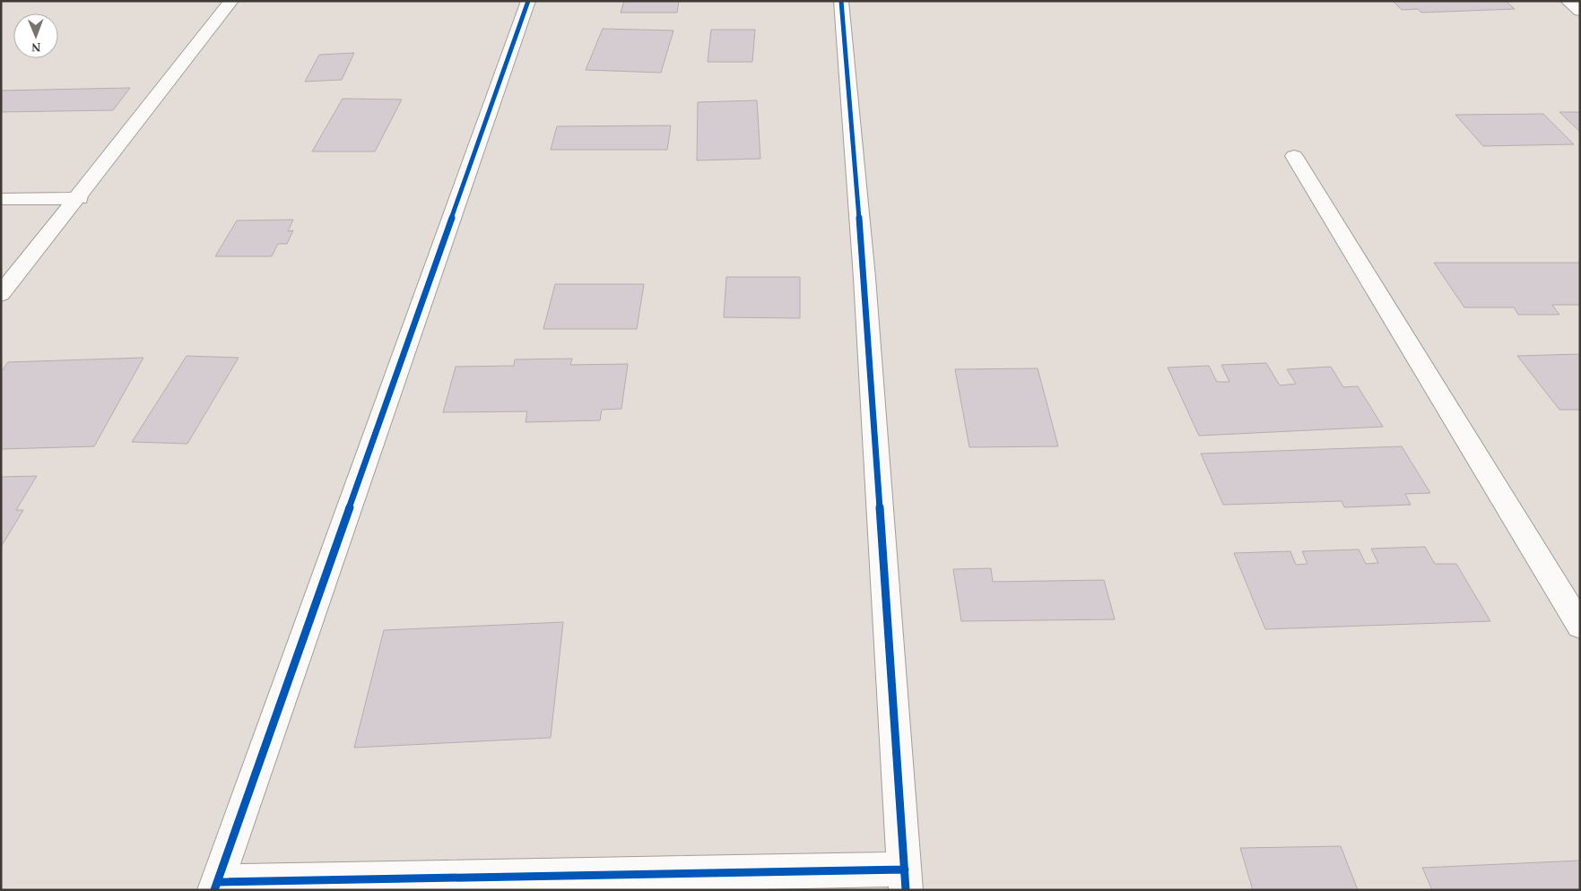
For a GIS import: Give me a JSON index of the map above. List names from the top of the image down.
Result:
{
  "north": "bottom"
}
